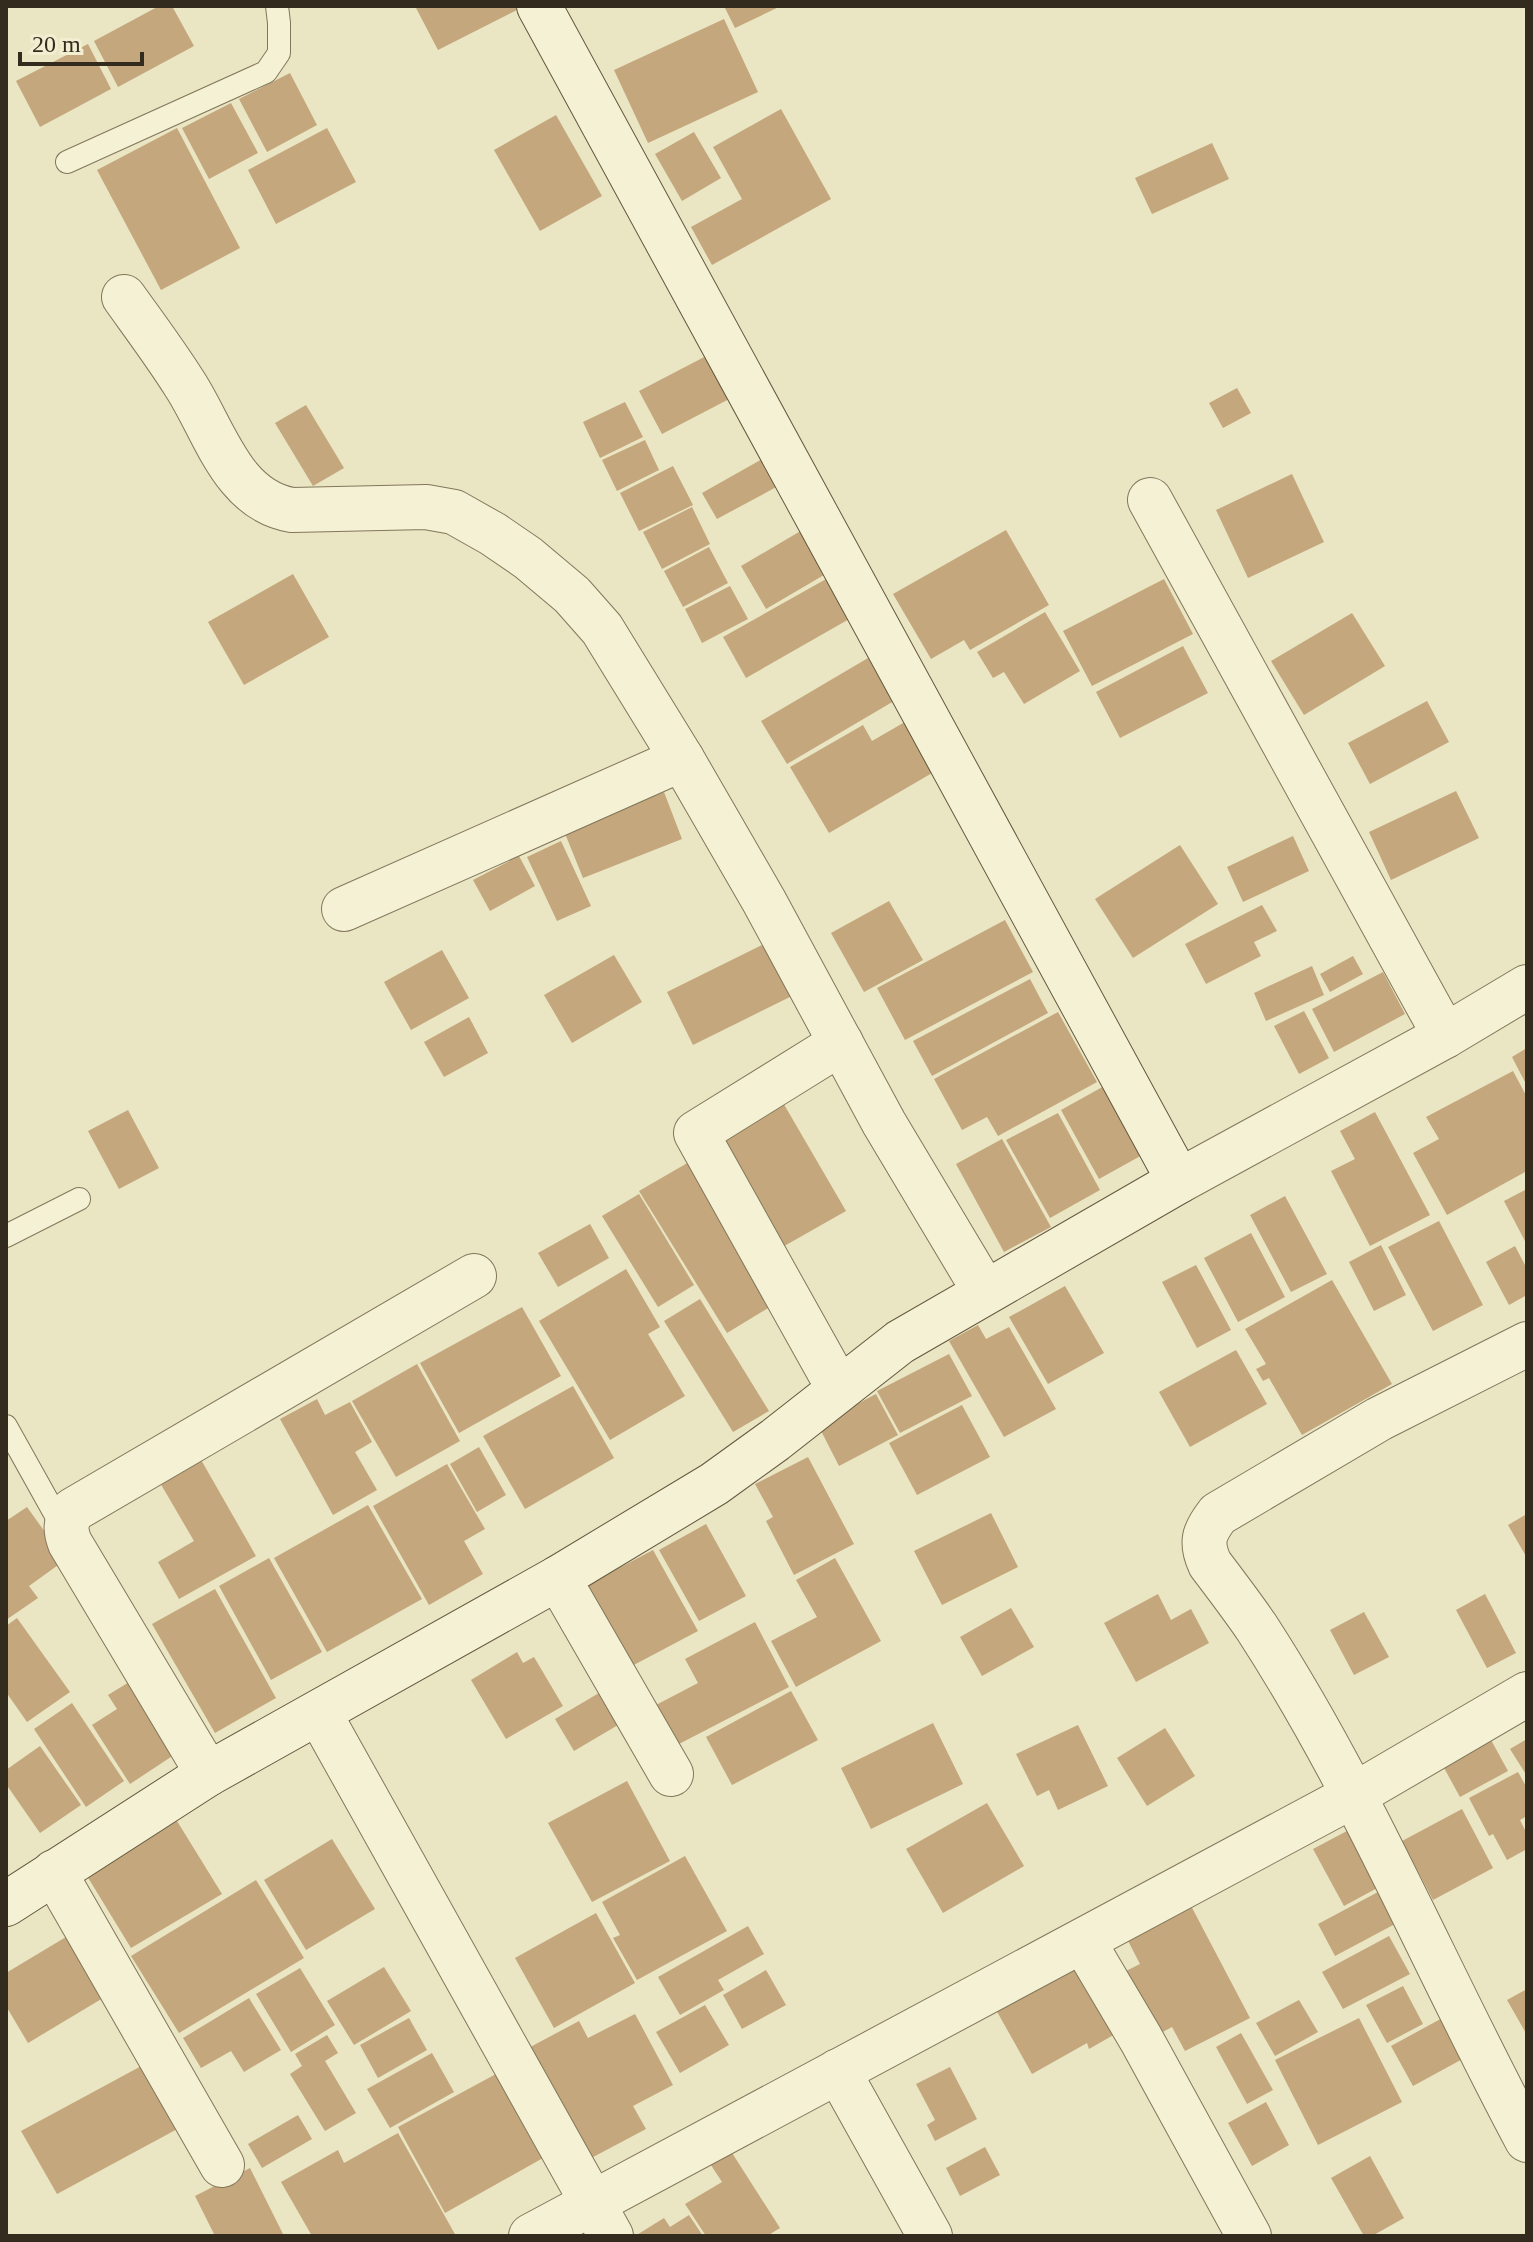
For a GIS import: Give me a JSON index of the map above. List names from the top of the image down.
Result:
{
  "scale_bar": "20 m"
}
